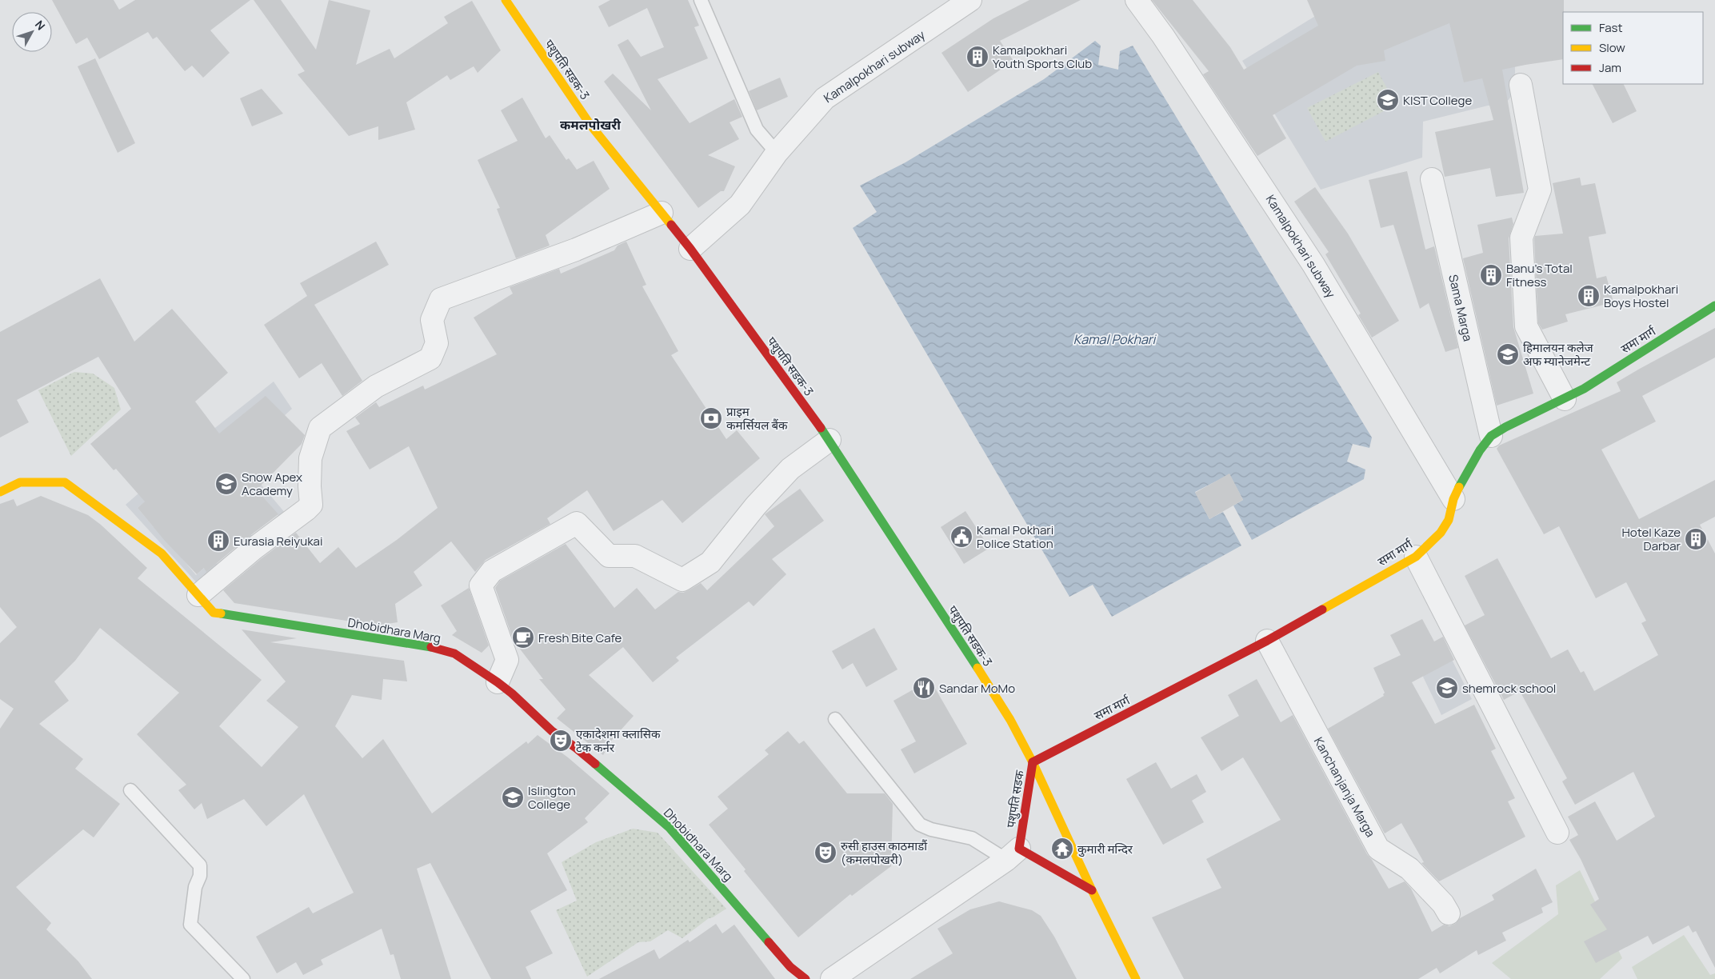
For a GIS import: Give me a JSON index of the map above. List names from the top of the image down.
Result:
{
  "streets": {
    "main road": [
      "पशुपति सडक-3",
      "समा मार्ग",
      "Dhobidhara Marg",
      "पशुपति सडक"
    ],
    "street": ["Kamalpokhari subway", "Sama Marga", "Kanchanjanja Marga"]
  },
  "crossings": [
    ["Kamalpokhari subway", "पशुपति सडक-3"],
    ["Kamalpokhari subway", "समा मार्ग"],
    ["पशुपति सडक-3", "समा मार्ग"],
    ["पशुपति सडक-3", "पशुपति सडक"],
    ["Sama Marga", "समा मार्ग"],
    ["समा मार्ग", "Kanchanjanja Marga"],
    ["समा मार्ग", "पशुपति सडक"]
  ],
  "districts": ["कमलपोखरी"],
  "water": ["Kamal Pokhari"],
  "places": {
    "building": [
      "Kamalpokhari Youth Sports Club",
      "Banu's Total Fitness",
      "Kamalpokhari Boys Hostel",
      "Hotel Kaze Darbar",
      "Eurasia Reiyukai"
    ],
    "school or university": [
      "KIST College",
      "हिमालयन कलेज अफ म्यानेजमेन्ट",
      "Snow Apex Academy",
      "shemrock school",
      "Islington College"
    ],
    "bank": ["प्राइम कमर्सियल बैंक"],
    "public building": ["Kamal Pokhari Police Station"],
    "cafe": ["Fresh Bite Cafe"],
    "restaurant": ["Sandar MoMo"],
    "theatre": ["एकादेशमा क्लासिक टेक कर्नर", "रुसी हाउस काठमाडौं (कमलपोखरी)"],
    "temple": ["कुमारी मन्दिर"]
  },
  "legend": ["Fast", "Slow", "Jam"],
  "north": "top right"
}
